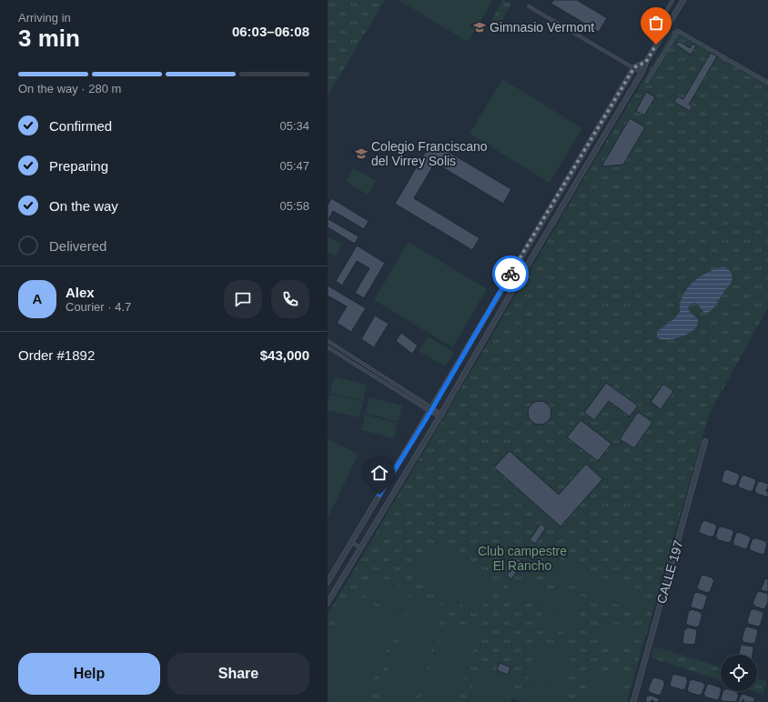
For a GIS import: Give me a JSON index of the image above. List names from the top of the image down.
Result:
{
  "streets": {
    "street": ["CALLE 197"]
  },
  "parks": ["Club campestre El Rancho"],
  "places": {
    "school or university": ["Gimnasio Vermont", "Colegio Franciscano del Virrey Solis"]
  },
  "page": {
    "heading": ["3 min", "Arriving in", "06:03–06:08"],
    "panel": [
      "Alex",
      "Courier · 4.7",
      "Order #1892",
      "$43,000"
    ],
    "bar": "On the way · 280 m",
    "list": [
      ["Confirmed", "05:34"],
      ["Preparing", "05:47"],
      ["On the way", "05:58"],
      "Delivered"
    ],
    "round": "A",
    "buttons": ["Help", "Share"]
  }
}
